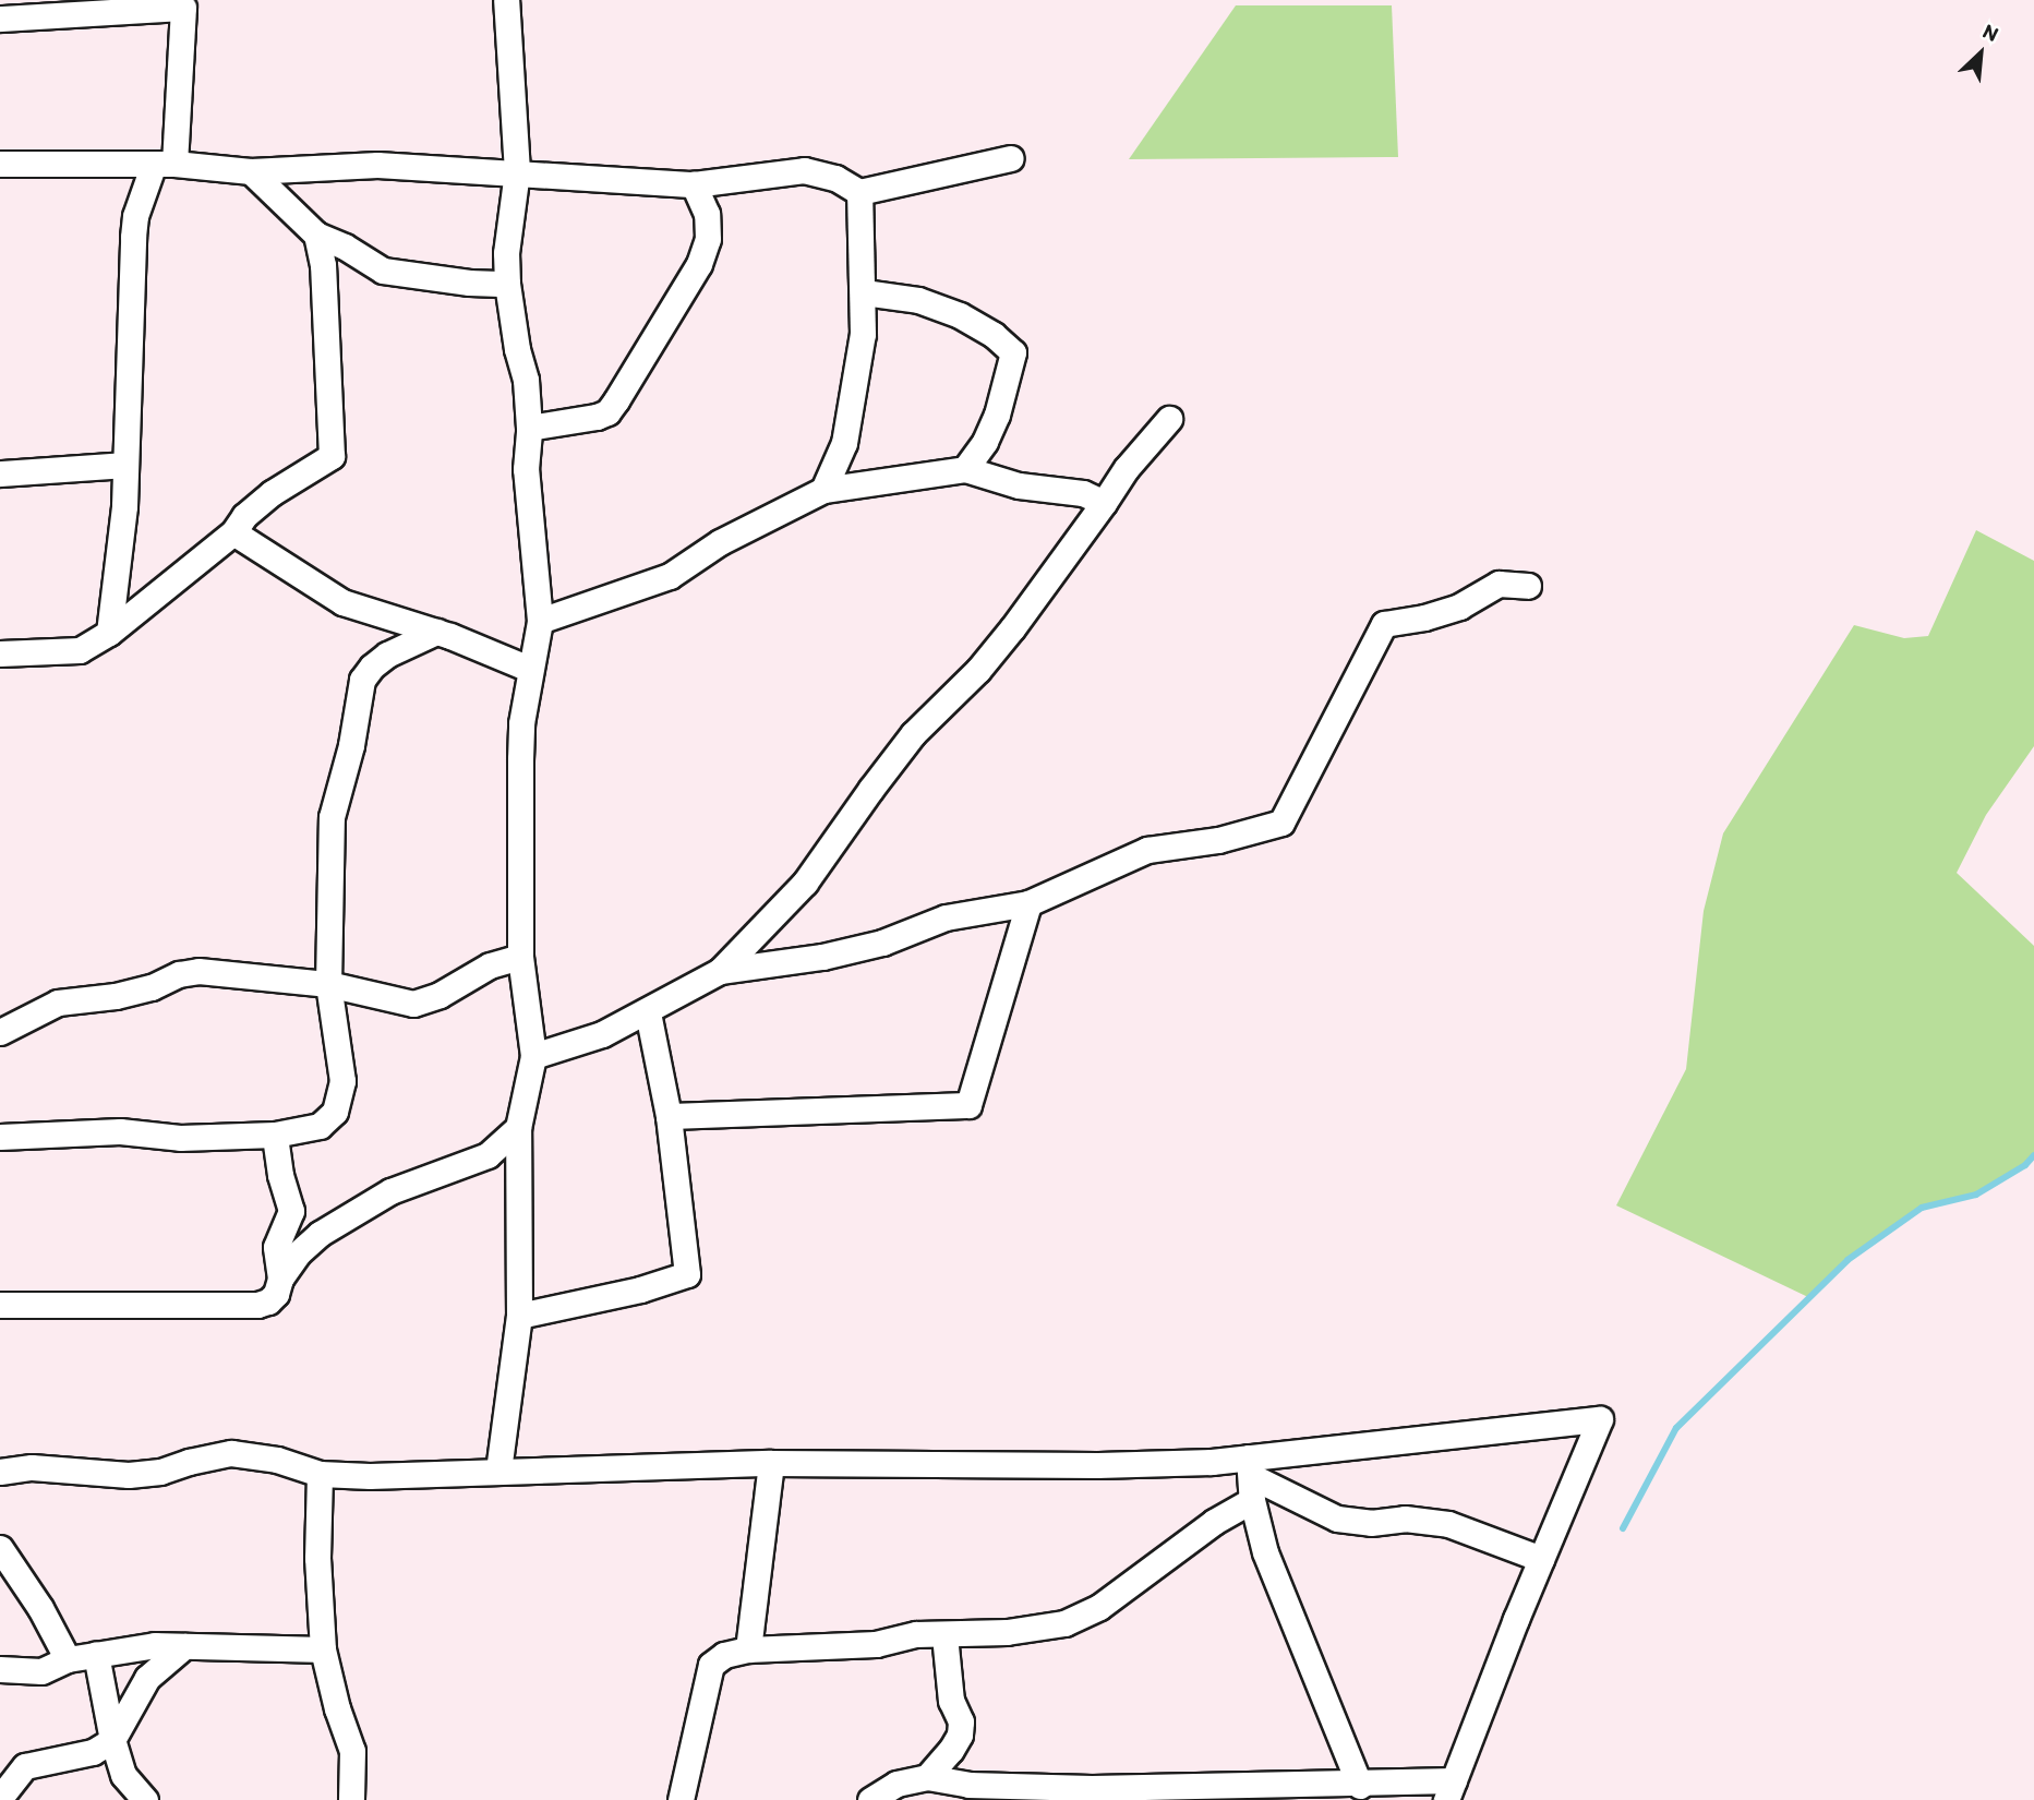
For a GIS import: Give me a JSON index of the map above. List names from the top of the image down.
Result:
{
  "north": "top right"
}
